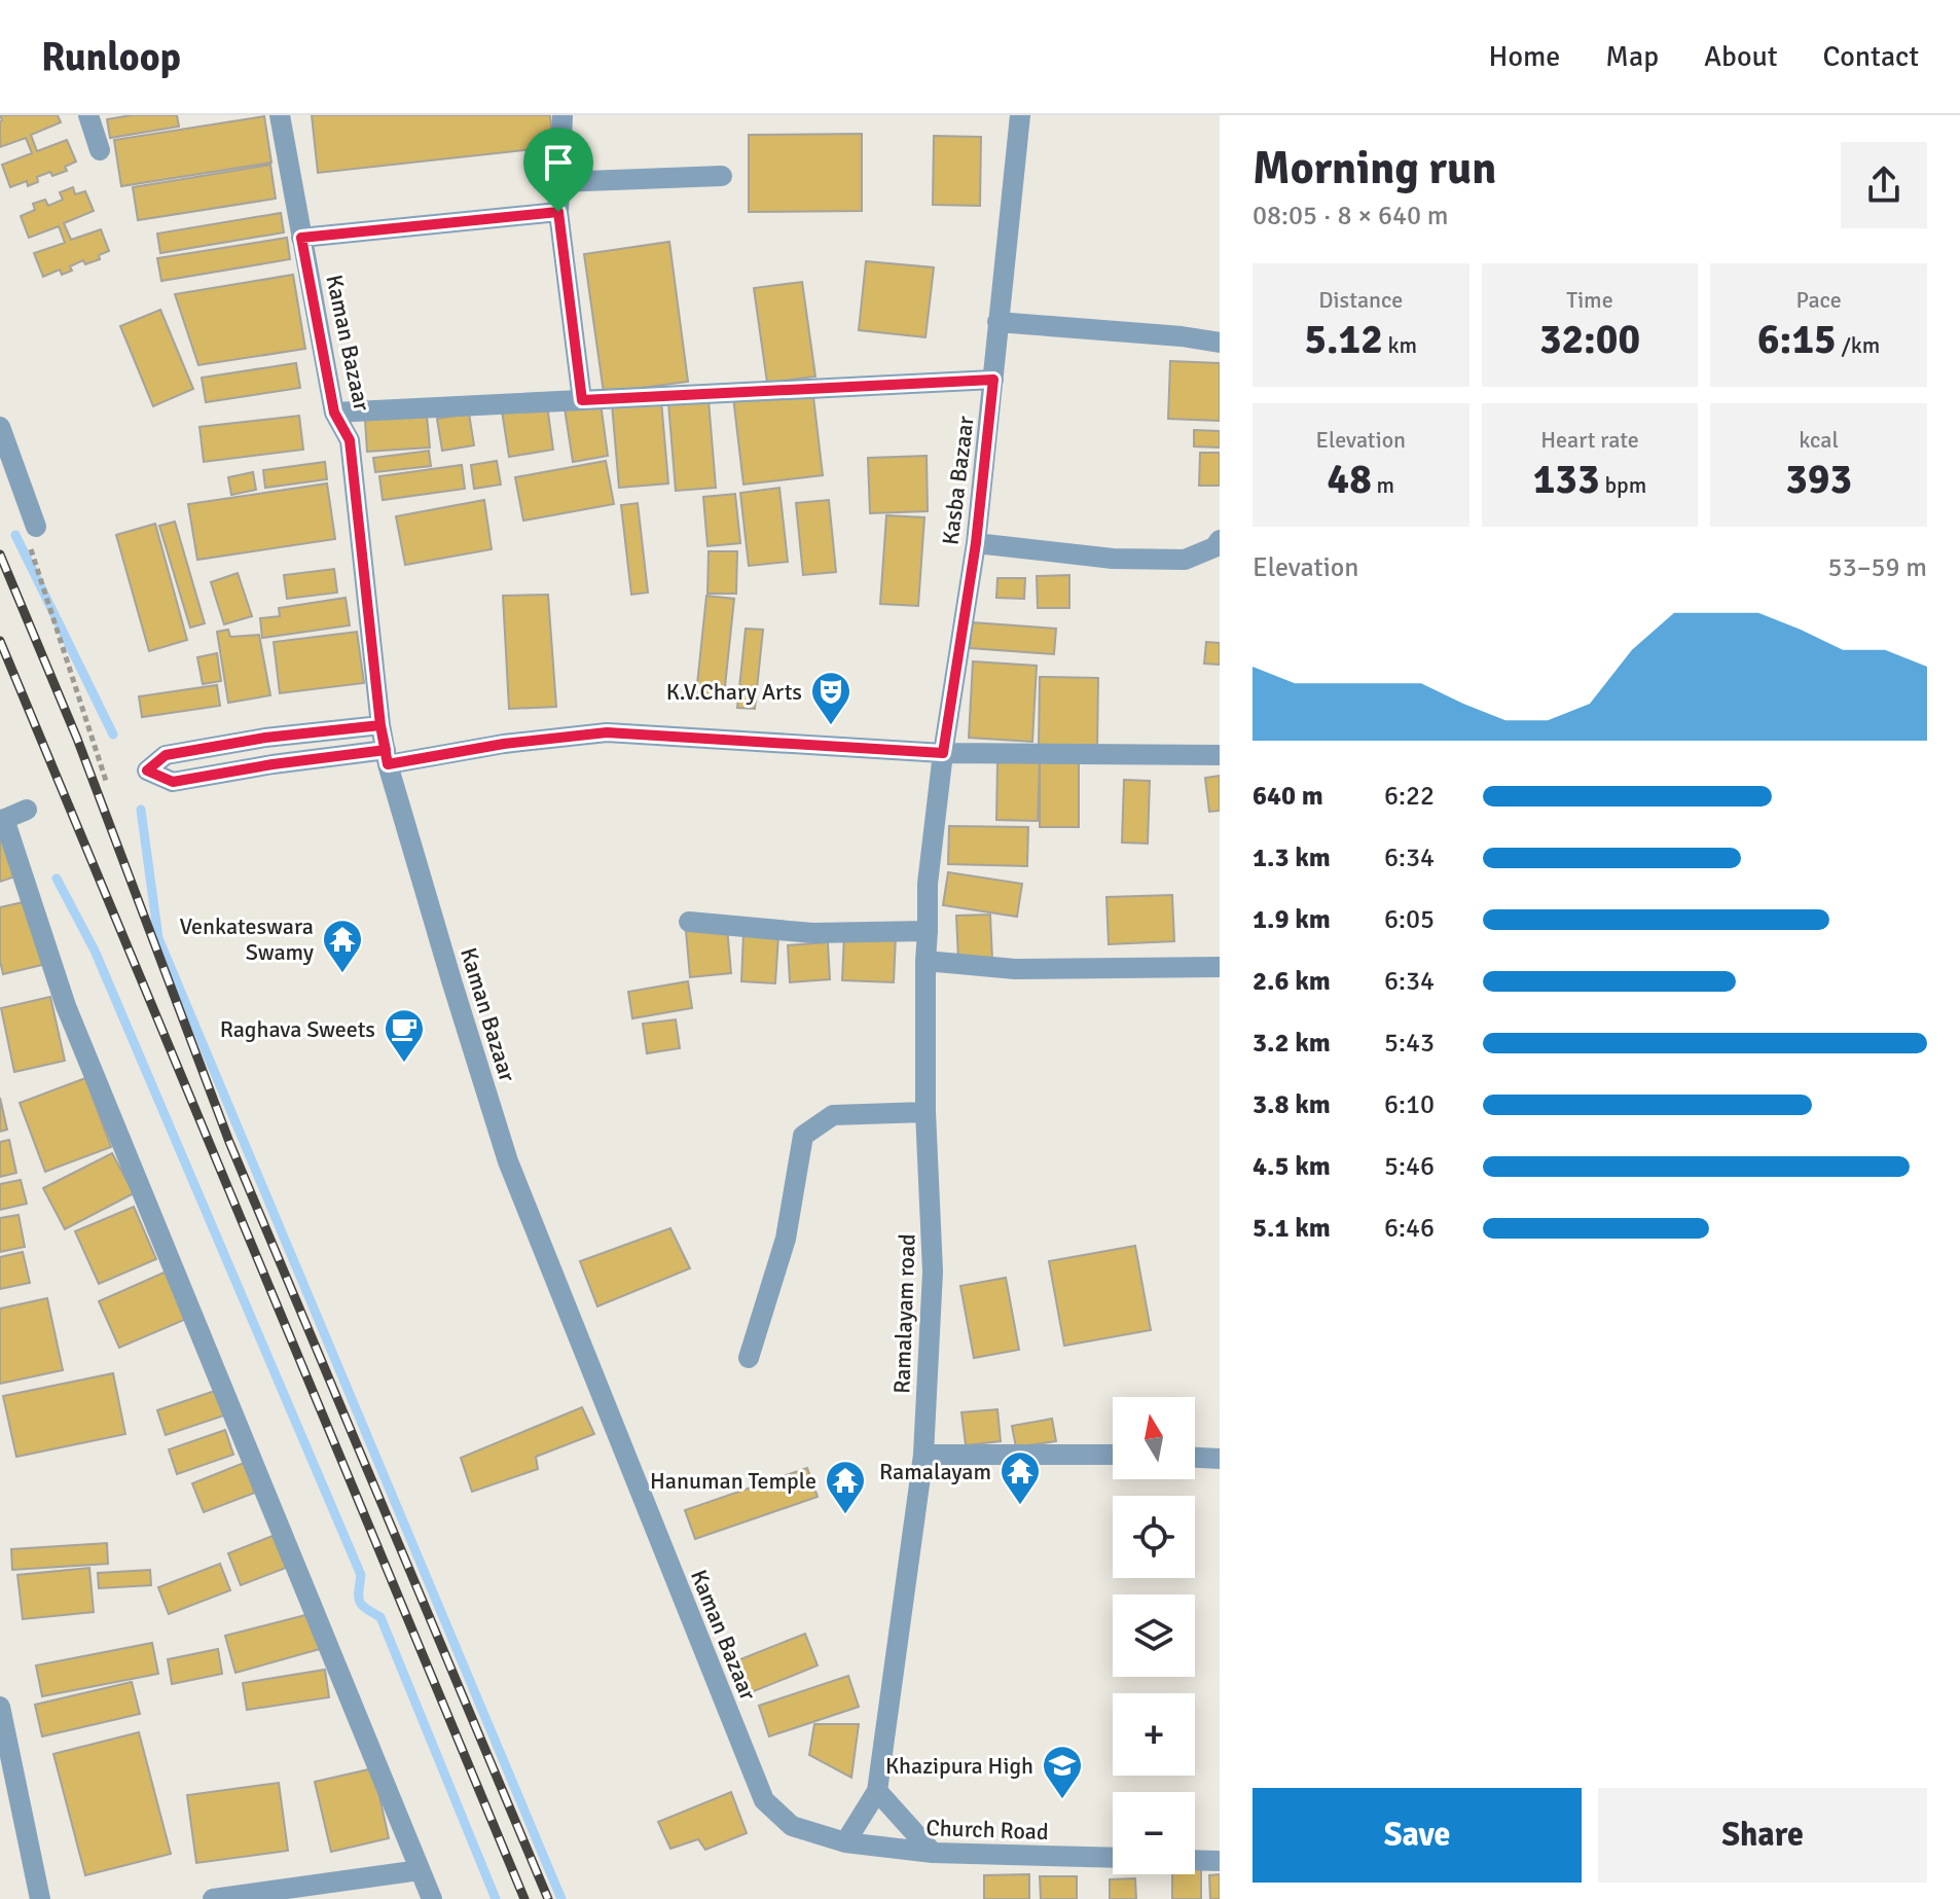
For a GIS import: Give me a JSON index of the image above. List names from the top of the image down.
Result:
{
  "streets": {
    "street": [
      "Kaman Bazaar",
      "Kasba Bazaar",
      "Ramalayam road",
      "Church Road"
    ]
  },
  "crossings": [
    ["Kaman Bazaar", "Church Road"],
    ["Kasba Bazaar", "Ramalayam road"]
  ],
  "places": {
    "theatre": ["K.V.Chary Arts"],
    "temple": ["Venkateswara Swamy", "Ramalayam", "Hanuman Temple"],
    "cafe": ["Raghava Sweets"],
    "school or university": ["Khazipura High"]
  },
  "north": "top",
  "page": {
    "header": "Runloop",
    "nav": [
      "Home",
      "Map",
      "About",
      "Contact"
    ],
    "heading": ["Morning run", "08:05 · 8 × 640 m"],
    "stats": [
      ["Distance", "5.12 km"],
      ["Time", "32:00"],
      ["Pace", "6:15 /km"],
      ["Elevation", "48 m"],
      ["Heart rate", "133 bpm"],
      ["kcal", "393"]
    ],
    "chart": ["Elevation", "53–59 m"],
    "list": [
      {
        "name": "640 m",
        "note": "6:22"
      },
      {
        "name": "1.3 km",
        "note": "6:34"
      },
      {
        "name": "1.9 km",
        "note": "6:05"
      },
      {
        "name": "2.6 km",
        "note": "6:34"
      },
      {
        "name": "3.2 km",
        "note": "5:43"
      },
      {
        "name": "3.8 km",
        "note": "6:10"
      },
      {
        "name": "4.5 km",
        "note": "5:46"
      },
      {
        "name": "5.1 km",
        "note": "6:46"
      }
    ],
    "map_buttons": ["+", "−"],
    "buttons": ["Save", "Share"]
  }
}
